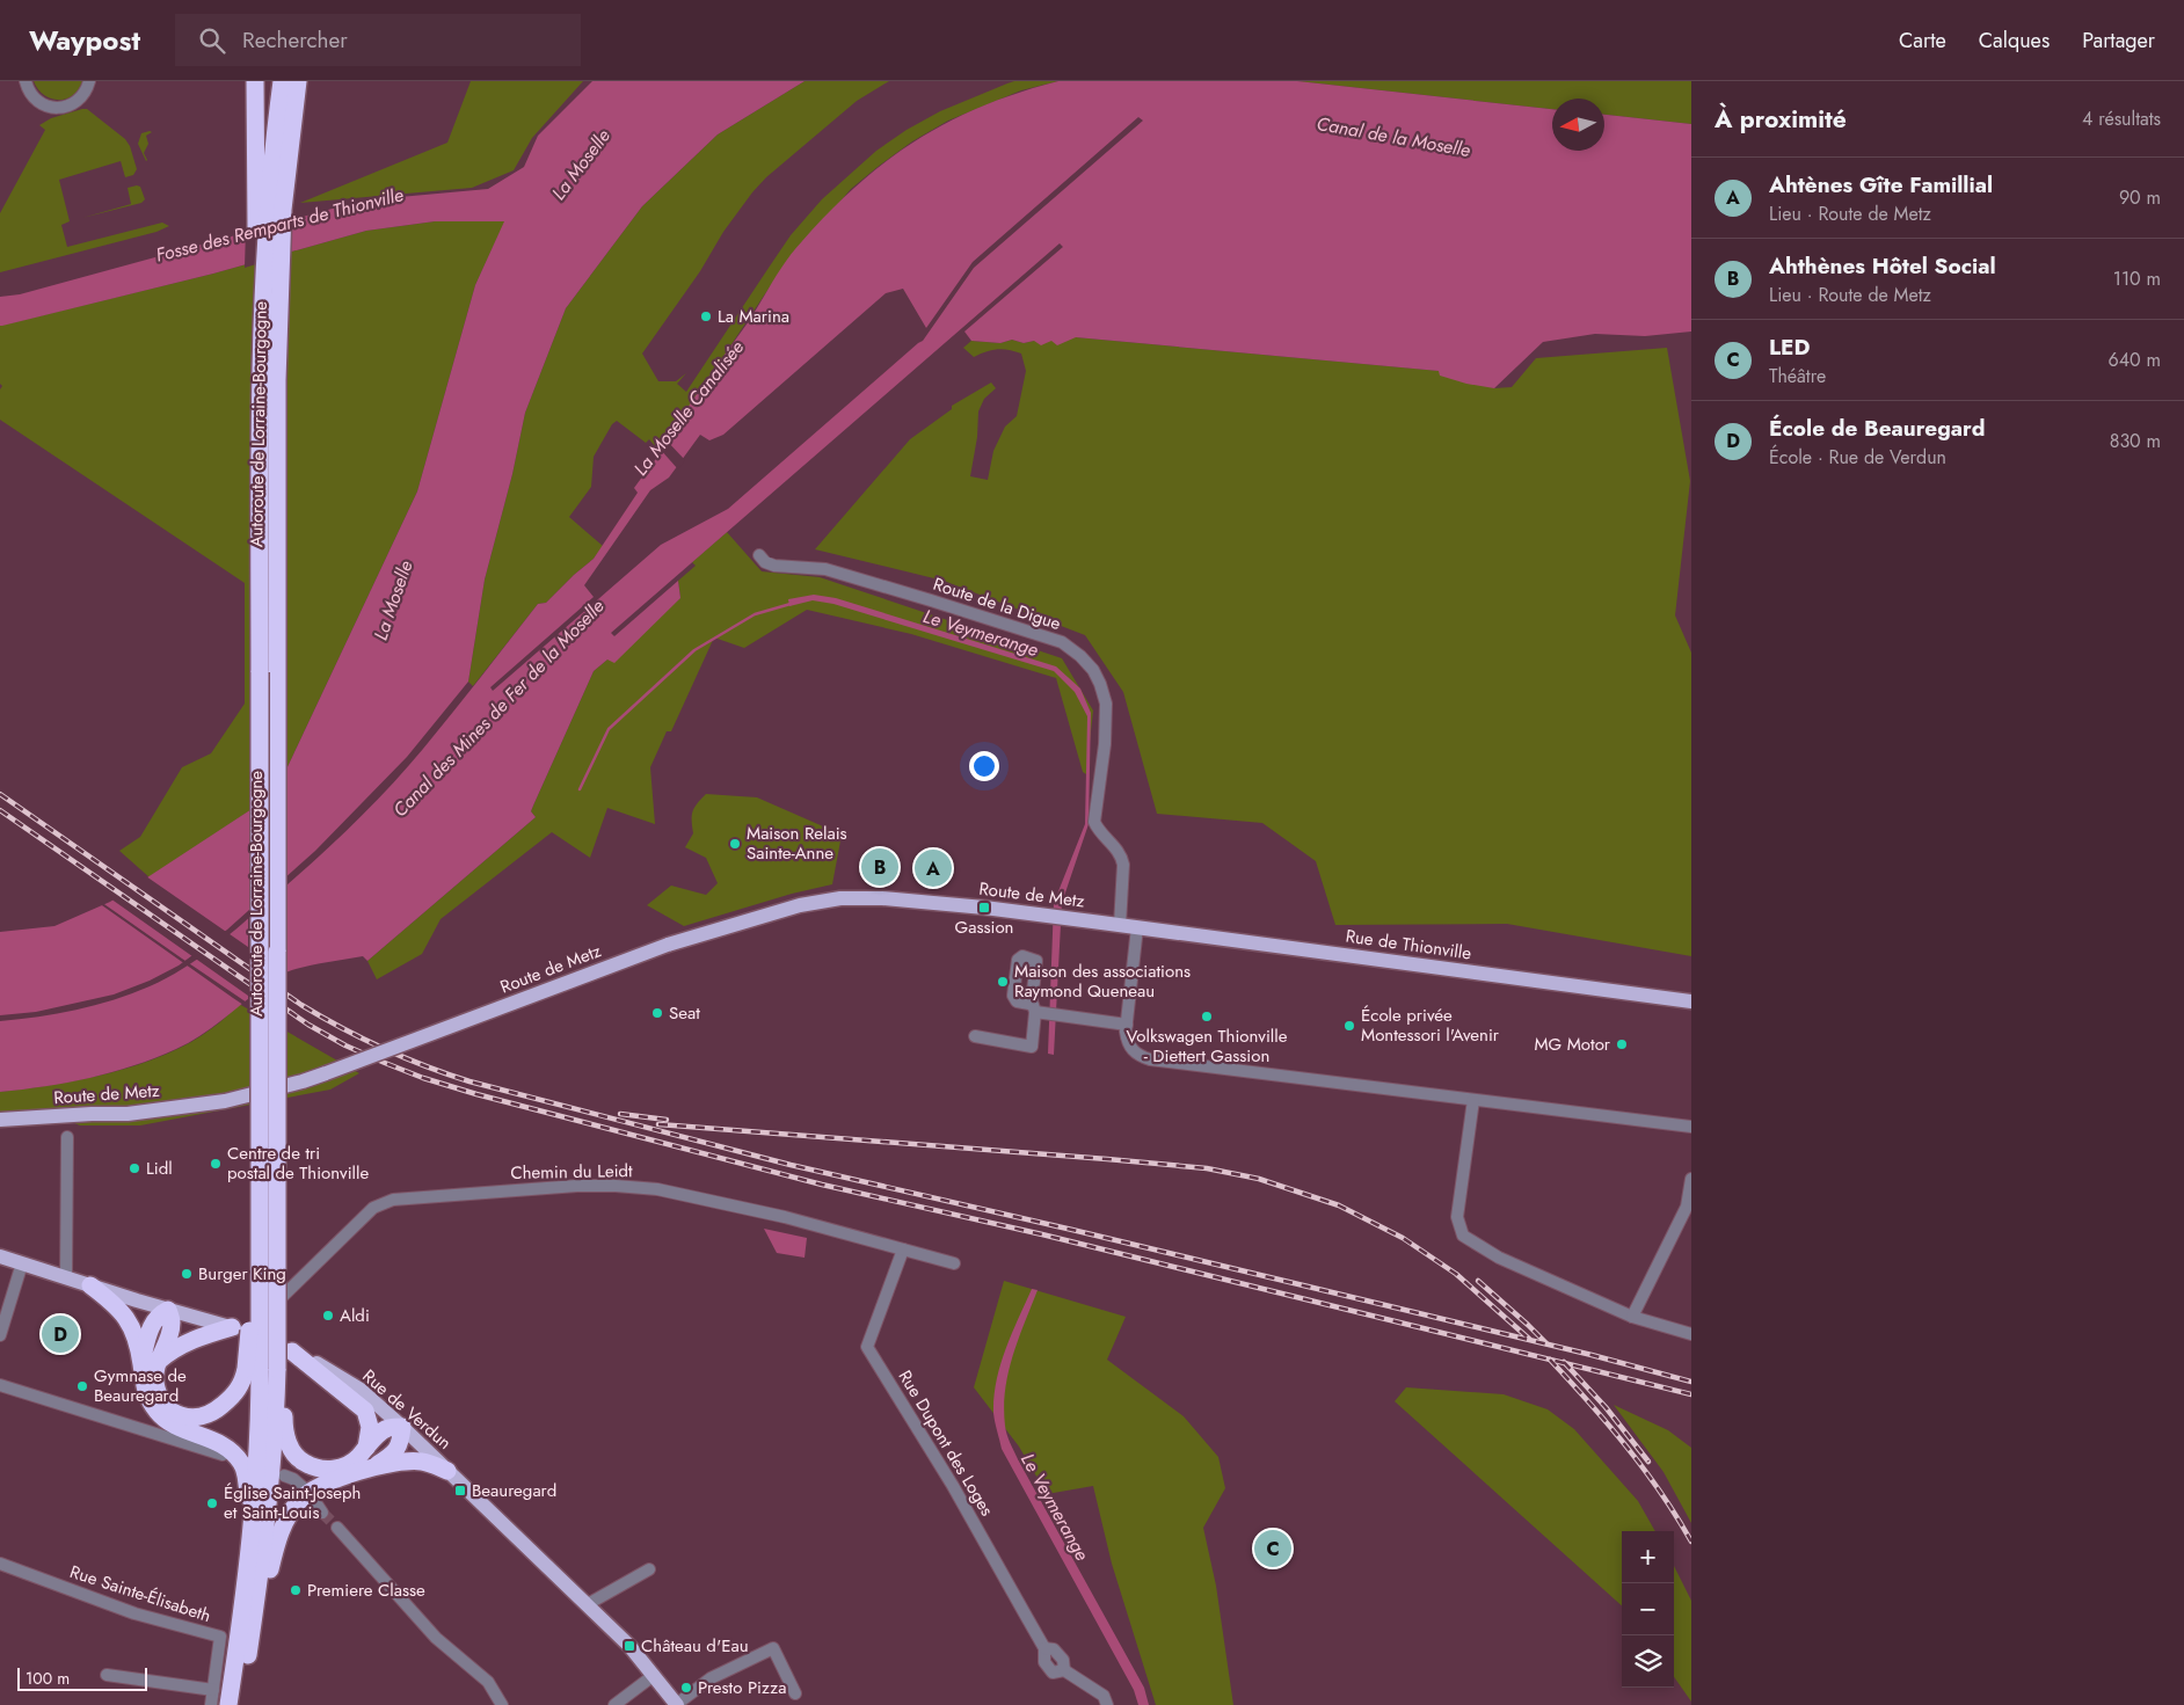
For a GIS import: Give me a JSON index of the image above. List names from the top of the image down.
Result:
{
  "streets": {
    "highway": ["Autoroute de Lorraine-Bourgogne"],
    "main road": ["Route de Metz", "Rue de Thionville", "Rue de Verdun"],
    "street": [
      "Route de la Digue",
      "Chemin du Leidt",
      "Rue Dupont des Loges",
      "Rue Sainte-Élisabeth"
    ]
  },
  "crossings": [
    ["Route de la Digue", "Route de Metz"],
    ["Route de la Digue", "Rue de Thionville"],
    ["Route de Metz", "Rue de Thionville"],
    ["Chemin du Leidt", "Rue de Verdun"],
    ["Chemin du Leidt", "Rue Dupont des Loges"]
  ],
  "water": [
    "Canal de la Moselle",
    "La Moselle",
    "Fosse des Remparts de Thionville",
    "La Moselle Canalisée",
    "Le Veymerange",
    "Canal des Mines de Fer de la Moselle"
  ],
  "places": {
    "other": [
      "La Marina",
      "Maison Relais Sainte-Anne",
      "Maison des associations Raymond Queneau",
      "Seat",
      "Volkswagen Thionville - Diettert Gassion",
      "École privée Montessori l'Avenir",
      "MG Motor",
      "Centre de tri postal de Thionville",
      "Lidl",
      "Burger King",
      "Aldi",
      "Gymnase de Beauregard",
      "Église Saint-Joseph et Saint-Louis",
      "Premiere Classe",
      "Presto Pizza"
    ],
    "transit": ["Gassion", "Beauregard", "Château d'Eau"]
  },
  "scale_bar": "100 m",
  "north": "left",
  "page": {
    "header": "Waypost",
    "search": "Rechercher",
    "nav": ["Carte", "Calques", "Partager"],
    "heading": ["À proximité", "4 résultats"],
    "list": [
      {
        "mark": "A",
        "name": "Ahtènes Gîte Famillial",
        "note": "Lieu · Route de Metz",
        "value": "90 m"
      },
      {
        "mark": "B",
        "name": "Ahthènes Hôtel Social",
        "note": "Lieu · Route de Metz",
        "value": "110 m"
      },
      {
        "mark": "C",
        "name": "LED",
        "note": "Théâtre",
        "value": "640 m"
      },
      {
        "mark": "D",
        "name": "École de Beauregard",
        "note": "École · Rue de Verdun",
        "value": "830 m"
      }
    ],
    "pins": [
      "B",
      "A",
      "D",
      "C"
    ],
    "map_buttons": ["+", "−"],
    "scale": "100 m"
  }
}
